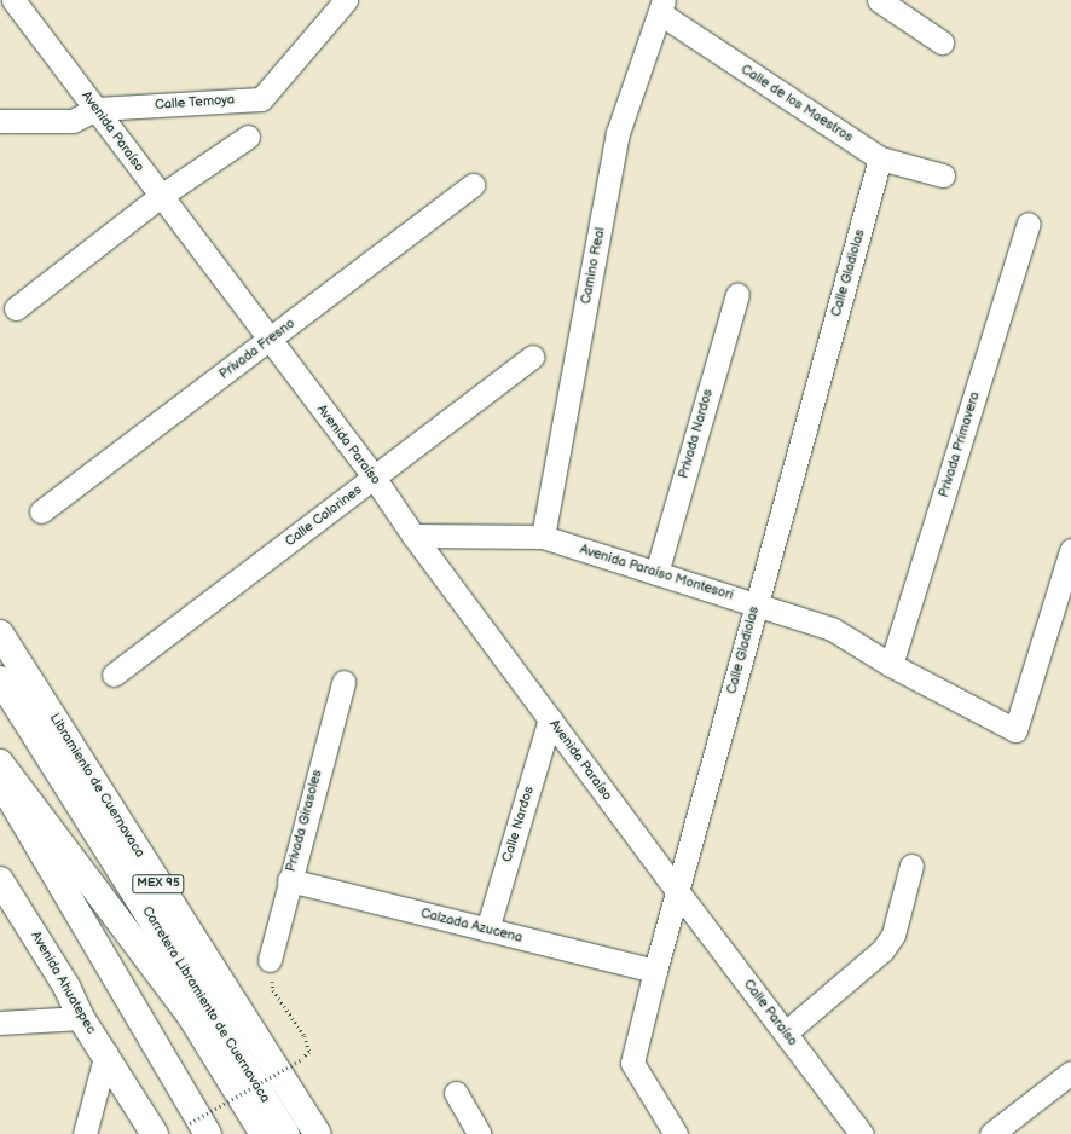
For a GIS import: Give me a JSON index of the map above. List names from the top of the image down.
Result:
{
  "streets": {
    "main road": [
      "Libramiento de Cuernavaca",
      "MEX 95",
      "Avenida Ahuatepec",
      "Carretera Libramiento de Cuernavaca"
    ],
    "street": [
      "Calle Temoya",
      "Calle de los Maestros",
      "Avenida Paraíso",
      "Camino Real",
      "Calle Gladiolas",
      "Privada Fresno",
      "Privada Nardos",
      "Privada Primavera",
      "Calle Colorines",
      "Avenida Paraíso Montesori",
      "Privada Girasoles",
      "Calle Nardos",
      "Calzada Azucena",
      "Calle Paraíso"
    ]
  },
  "crossings": [
    ["Calle Temoya", "Avenida Paraíso"],
    ["Calle de los Maestros", "Camino Real"],
    ["Calle de los Maestros", "Calle Gladiolas"],
    ["Avenida Paraíso", "Calle Gladiolas"],
    ["Avenida Paraíso", "Privada Fresno"],
    ["Avenida Paraíso", "Calle Colorines"],
    ["Avenida Paraíso", "Avenida Paraíso Montesori"],
    ["Avenida Paraíso", "Calle Nardos"],
    ["Avenida Paraíso", "Calle Paraíso"],
    ["Camino Real", "Avenida Paraíso Montesori"],
    ["Calle Gladiolas", "Avenida Paraíso Montesori"],
    ["Calle Gladiolas", "Calzada Azucena"],
    ["Calle Gladiolas", "Calle Paraíso"],
    ["Privada Nardos", "Avenida Paraíso Montesori"],
    ["Privada Primavera", "Avenida Paraíso Montesori"],
    ["Privada Girasoles", "Calzada Azucena"],
    ["Calle Nardos", "Calzada Azucena"]
  ]
}
